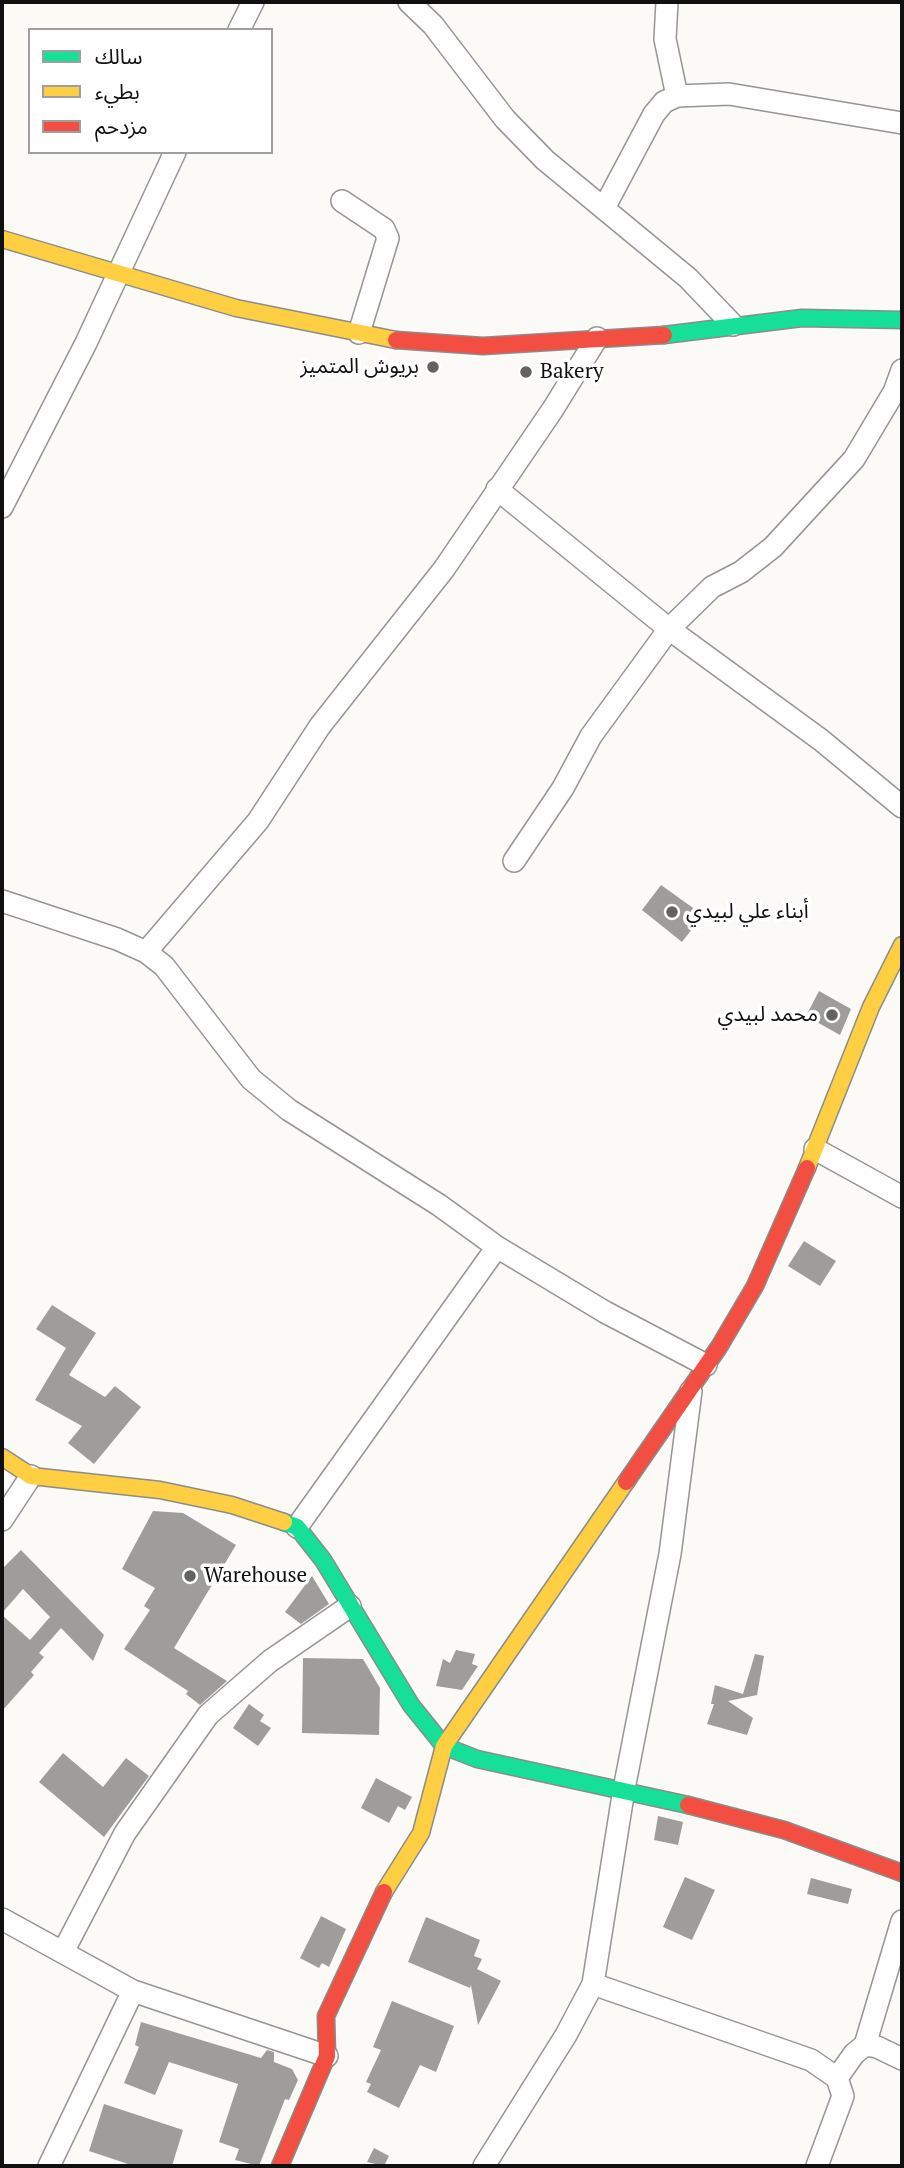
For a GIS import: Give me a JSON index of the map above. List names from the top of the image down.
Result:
{
  "places": [
    "بريوش المتميز",
    "Bakery",
    "أبناء علي لبيدي",
    "محمد لبيدي",
    "Warehouse"
  ],
  "legend": ["سالك", "بطيء", "مزدحم"]
}
